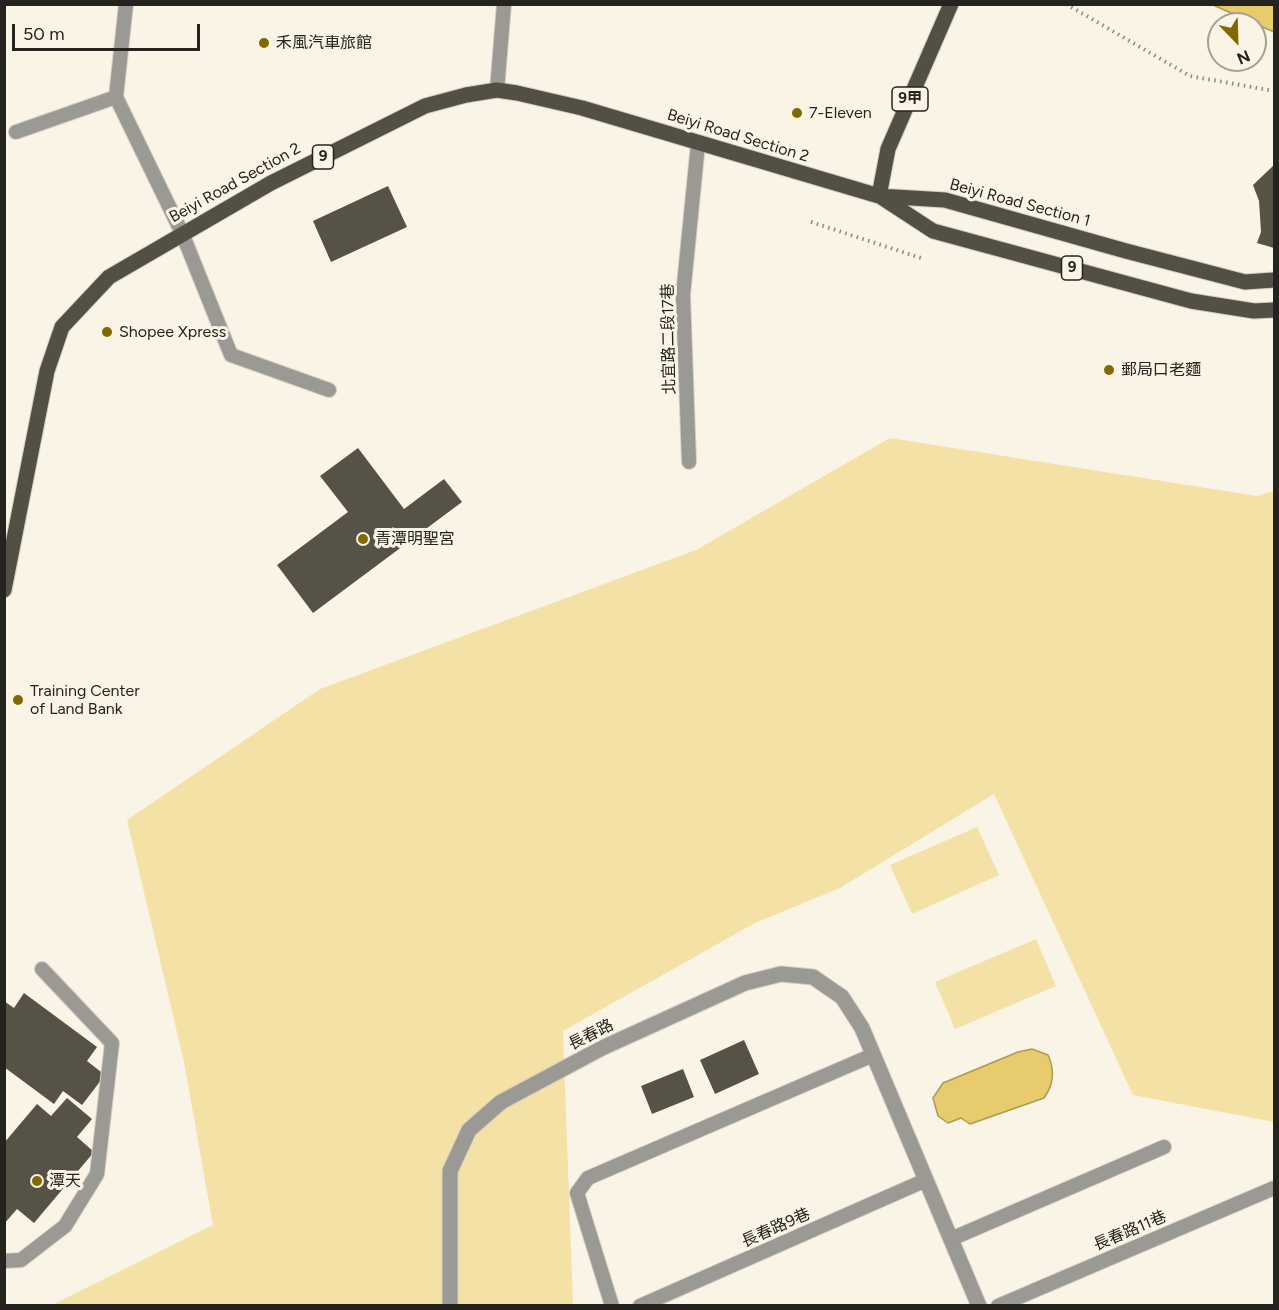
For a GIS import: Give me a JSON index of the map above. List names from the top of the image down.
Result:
{
  "streets": {
    "main road": [
      "9甲",
      "Beiyi Road Section 2",
      "9",
      "Beiyi Road Section 1"
    ],
    "street": ["長春路"],
    "lane": ["北宜路二段17巷", "長春路9巷", "長春路11巷"]
  },
  "crossings": [
    ["9甲", "Beiyi Road Section 2"],
    ["9甲", "9"],
    ["9甲", "Beiyi Road Section 1"],
    ["Beiyi Road Section 2", "9"],
    ["Beiyi Road Section 2", "Beiyi Road Section 1"],
    ["Beiyi Road Section 2", "北宜路二段17巷"],
    ["9", "Beiyi Road Section 1"],
    ["長春路", "長春路9巷"]
  ],
  "places": [
    "禾風汽車旅館",
    "7-Eleven",
    "Shopee Xpress",
    "郵局口老麵",
    "青潭明聖宮",
    "Training Center of Land Bank",
    "潭天"
  ],
  "scale_bar": "50 m",
  "north": "bottom right"
}
